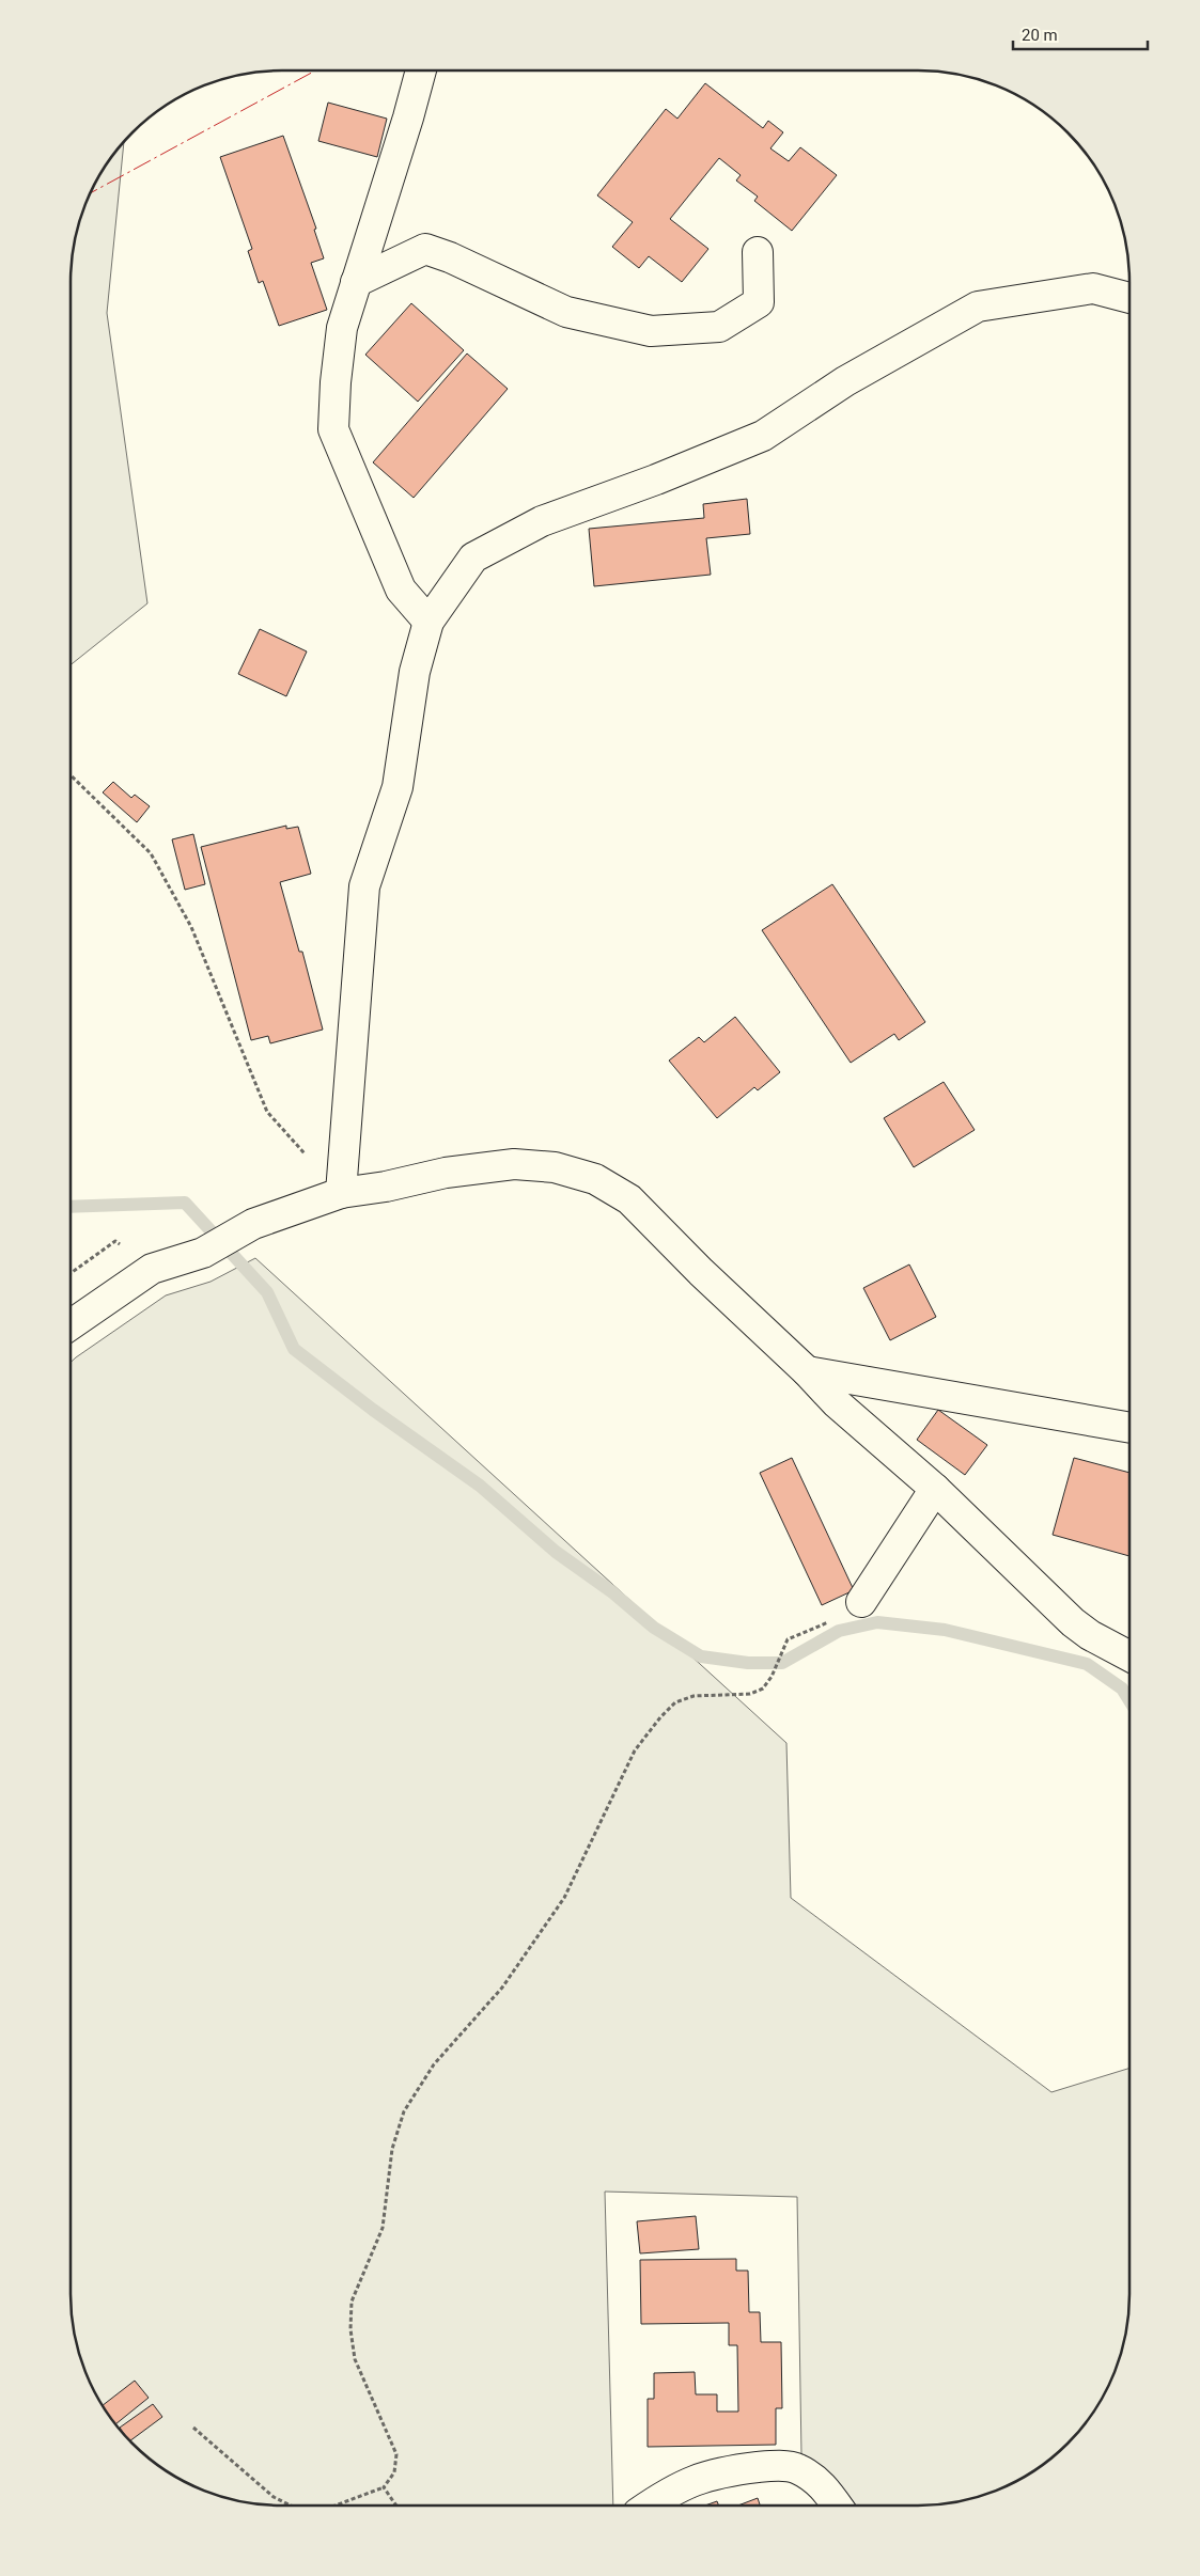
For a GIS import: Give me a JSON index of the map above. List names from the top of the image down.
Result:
{
  "scale_bar": "20 m"
}
